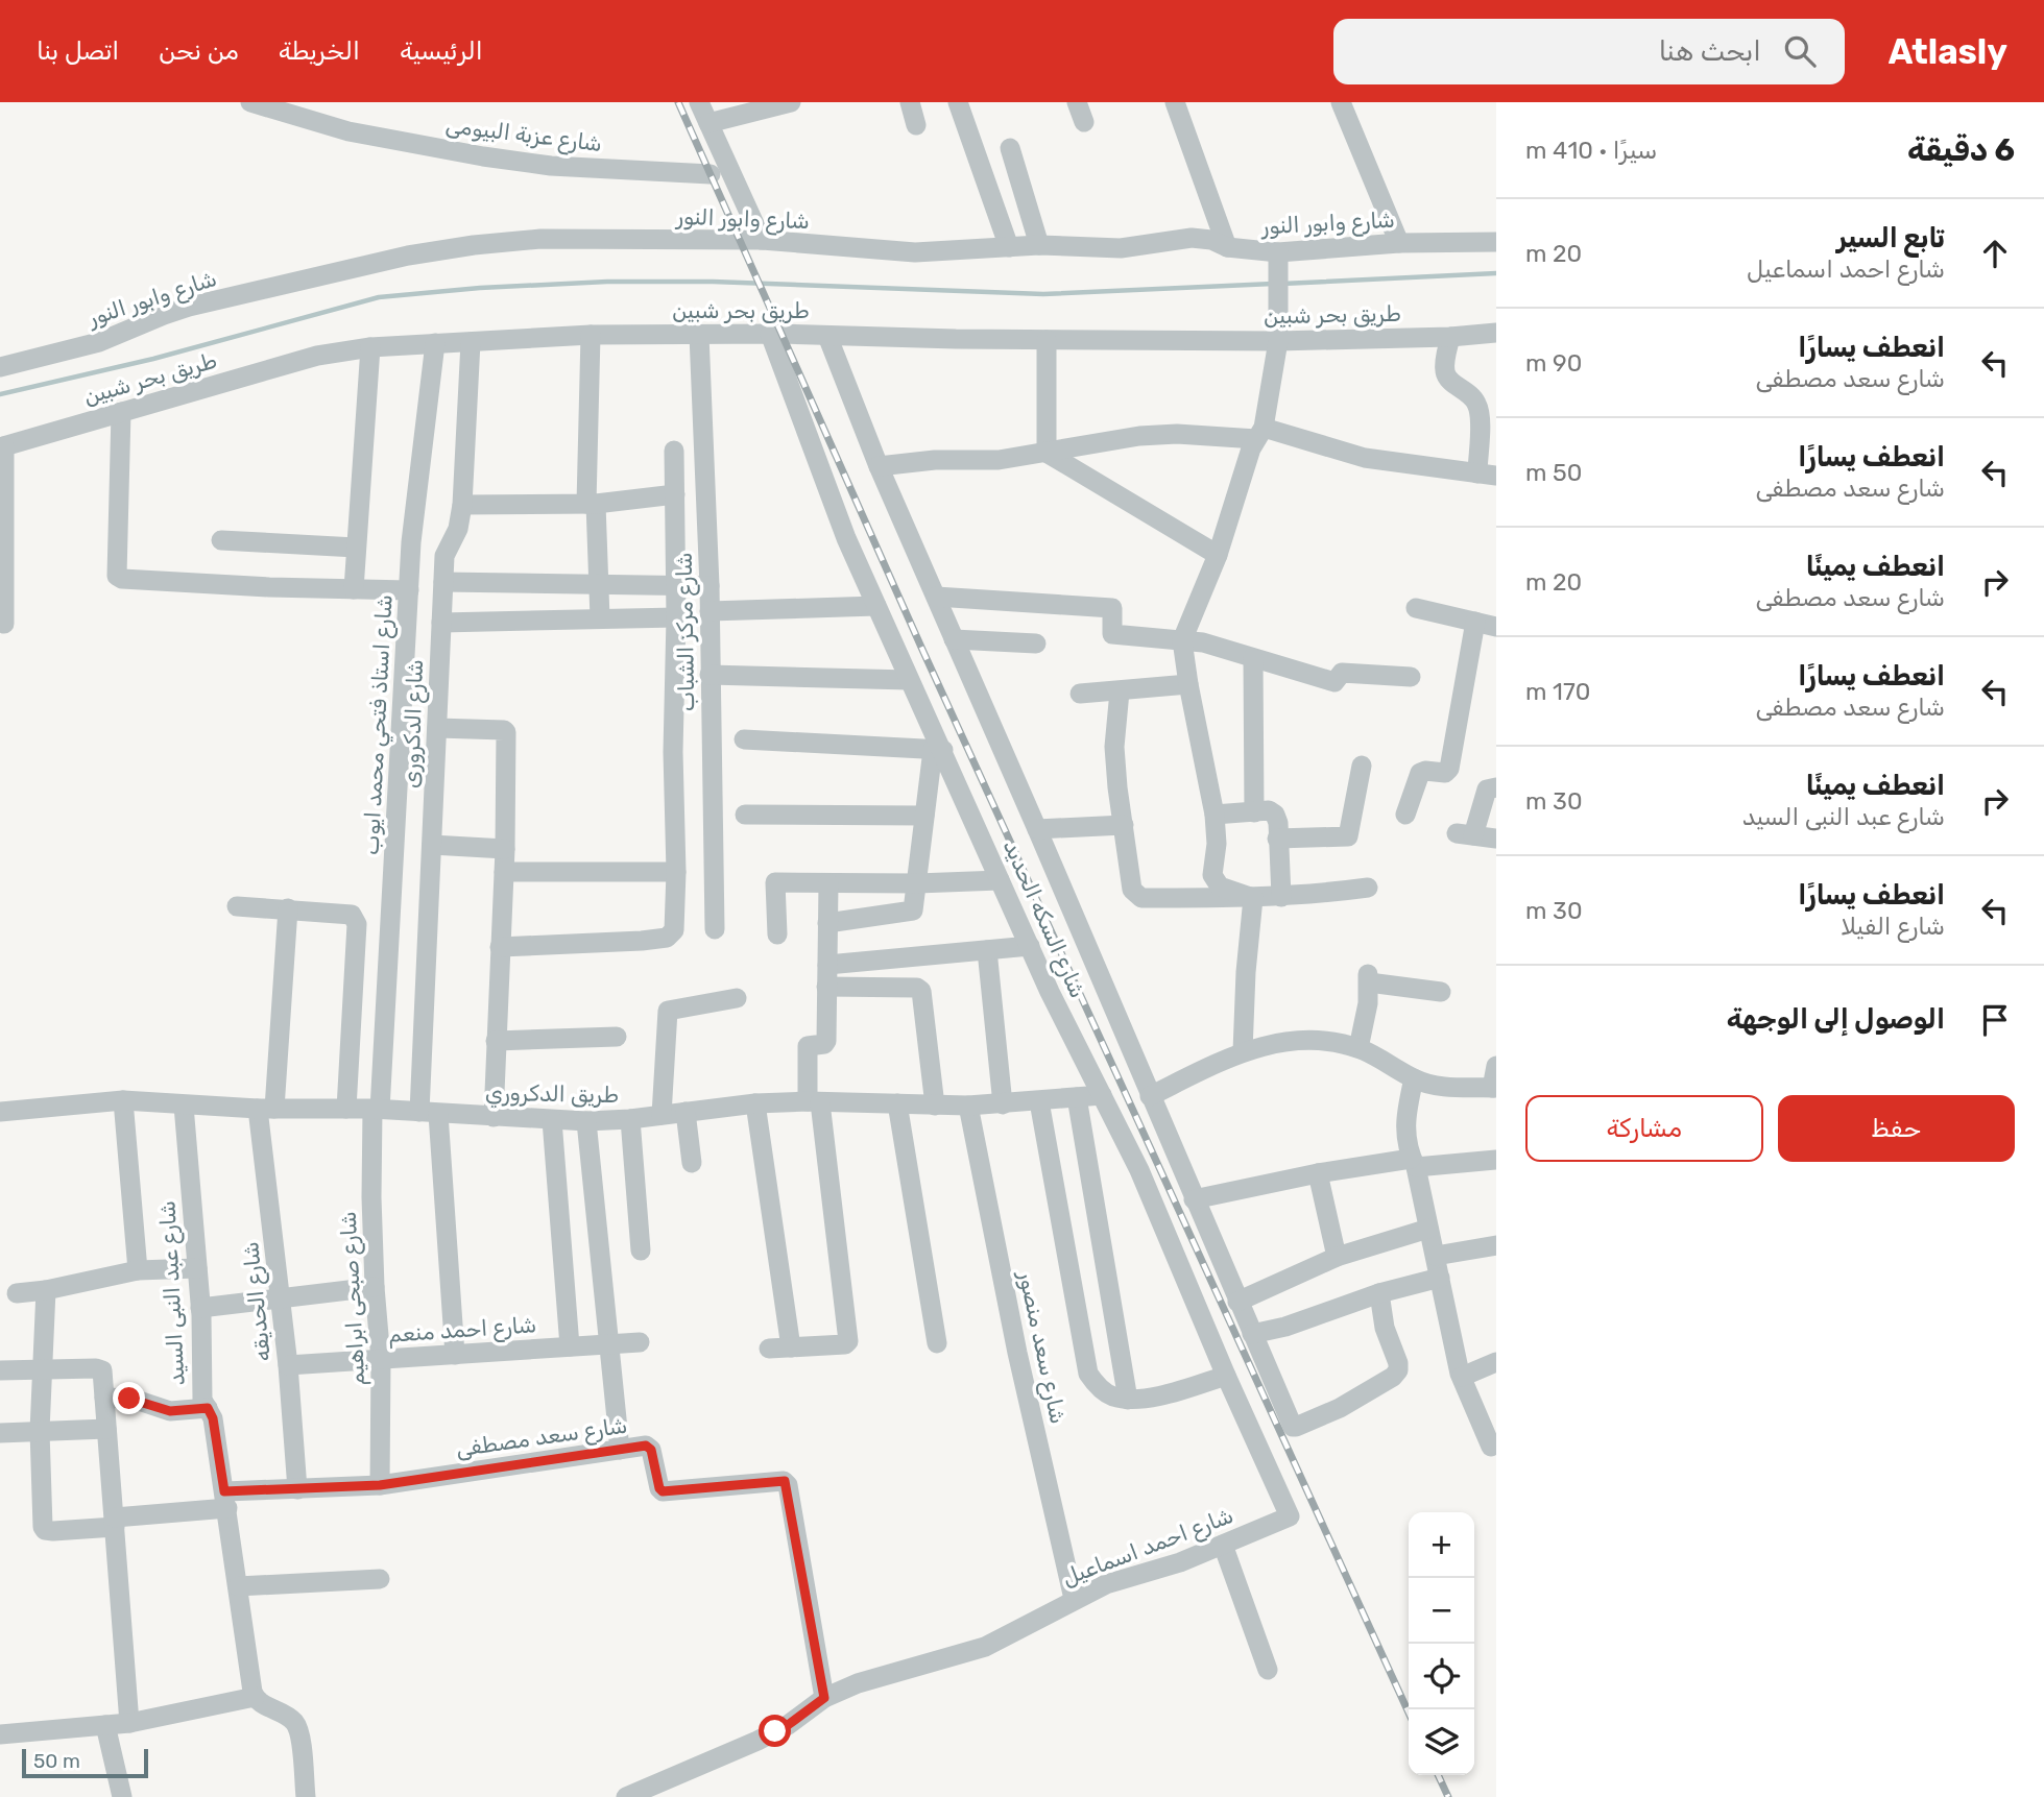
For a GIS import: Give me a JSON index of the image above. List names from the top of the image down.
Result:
{
  "streets": {
    "street": [
      "شارع عزبة البيومى",
      "شارع وابور النور",
      "طريق بحر شبين",
      "شارع مركز الشباب",
      "شارع الدكرورى",
      "شارع استاذ فتحي محمد ايوب",
      "شارع السكه الحديد",
      "طريق الدكروري",
      "شارع عبد النبى السيد",
      "شارع صبحى ابراهيم",
      "شارع الحديقه",
      "شارع احمد منعم",
      "شارع سعد منصور",
      "شارع سعد مصطفى",
      "شارع احمد اسماعيل"
    ]
  },
  "crossings": [
    ["طريق بحر شبين", "شارع مركز الشباب"],
    ["طريق بحر شبين", "شارع الدكرورى"],
    ["طريق بحر شبين", "شارع استاذ فتحي محمد ايوب"],
    ["طريق بحر شبين", "شارع السكه الحديد"],
    ["شارع الدكرورى", "طريق الدكروري"],
    ["شارع الدكرورى", "شارع احمد منعم"],
    ["شارع استاذ فتحي محمد ايوب", "طريق الدكروري"],
    ["شارع استاذ فتحي محمد ايوب", "شارع صبحى ابراهيم"],
    ["شارع السكه الحديد", "طريق الدكروري"],
    ["شارع السكه الحديد", "شارع احمد اسماعيل"],
    ["طريق الدكروري", "شارع عبد النبى السيد"],
    ["طريق الدكروري", "شارع صبحى ابراهيم"],
    ["طريق الدكروري", "شارع الحديقه"],
    ["طريق الدكروري", "شارع سعد منصور"],
    ["شارع عبد النبى السيد", "شارع سعد مصطفى"],
    ["شارع صبحى ابراهيم", "شارع احمد منعم"],
    ["شارع صبحى ابراهيم", "شارع سعد مصطفى"],
    ["شارع الحديقه", "شارع احمد منعم"],
    ["شارع الحديقه", "شارع سعد مصطفى"],
    ["شارع سعد منصور", "شارع احمد اسماعيل"],
    ["شارع سعد مصطفى", "شارع احمد اسماعيل"]
  ],
  "scale_bar": "50 m",
  "page": {
    "header": "Atlasly",
    "search": "ابحث هنا",
    "nav": [
      "الرئيسية",
      "الخريطة",
      "من نحن",
      "اتصل بنا"
    ],
    "heading": ["6 دقيقة", "سيرًا · 410 m"],
    "list": [
      ["تابع السير", "شارع احمد اسماعيل", "20 m"],
      ["انعطف يسارًا", "شارع سعد مصطفى", "90 m"],
      ["انعطف يسارًا", "شارع سعد مصطفى", "50 m"],
      ["انعطف يمينًا", "شارع سعد مصطفى", "20 m"],
      ["انعطف يسارًا", "شارع سعد مصطفى", "170 m"],
      ["انعطف يمينًا", "شارع عبد النبى السيد", "30 m"],
      ["انعطف يسارًا", "شارع الفيلا", "30 m"],
      "الوصول إلى الوجهة"
    ],
    "buttons": ["حفظ", "مشاركة"],
    "map_buttons": ["+", "−"],
    "scale": "50 m"
  }
}
